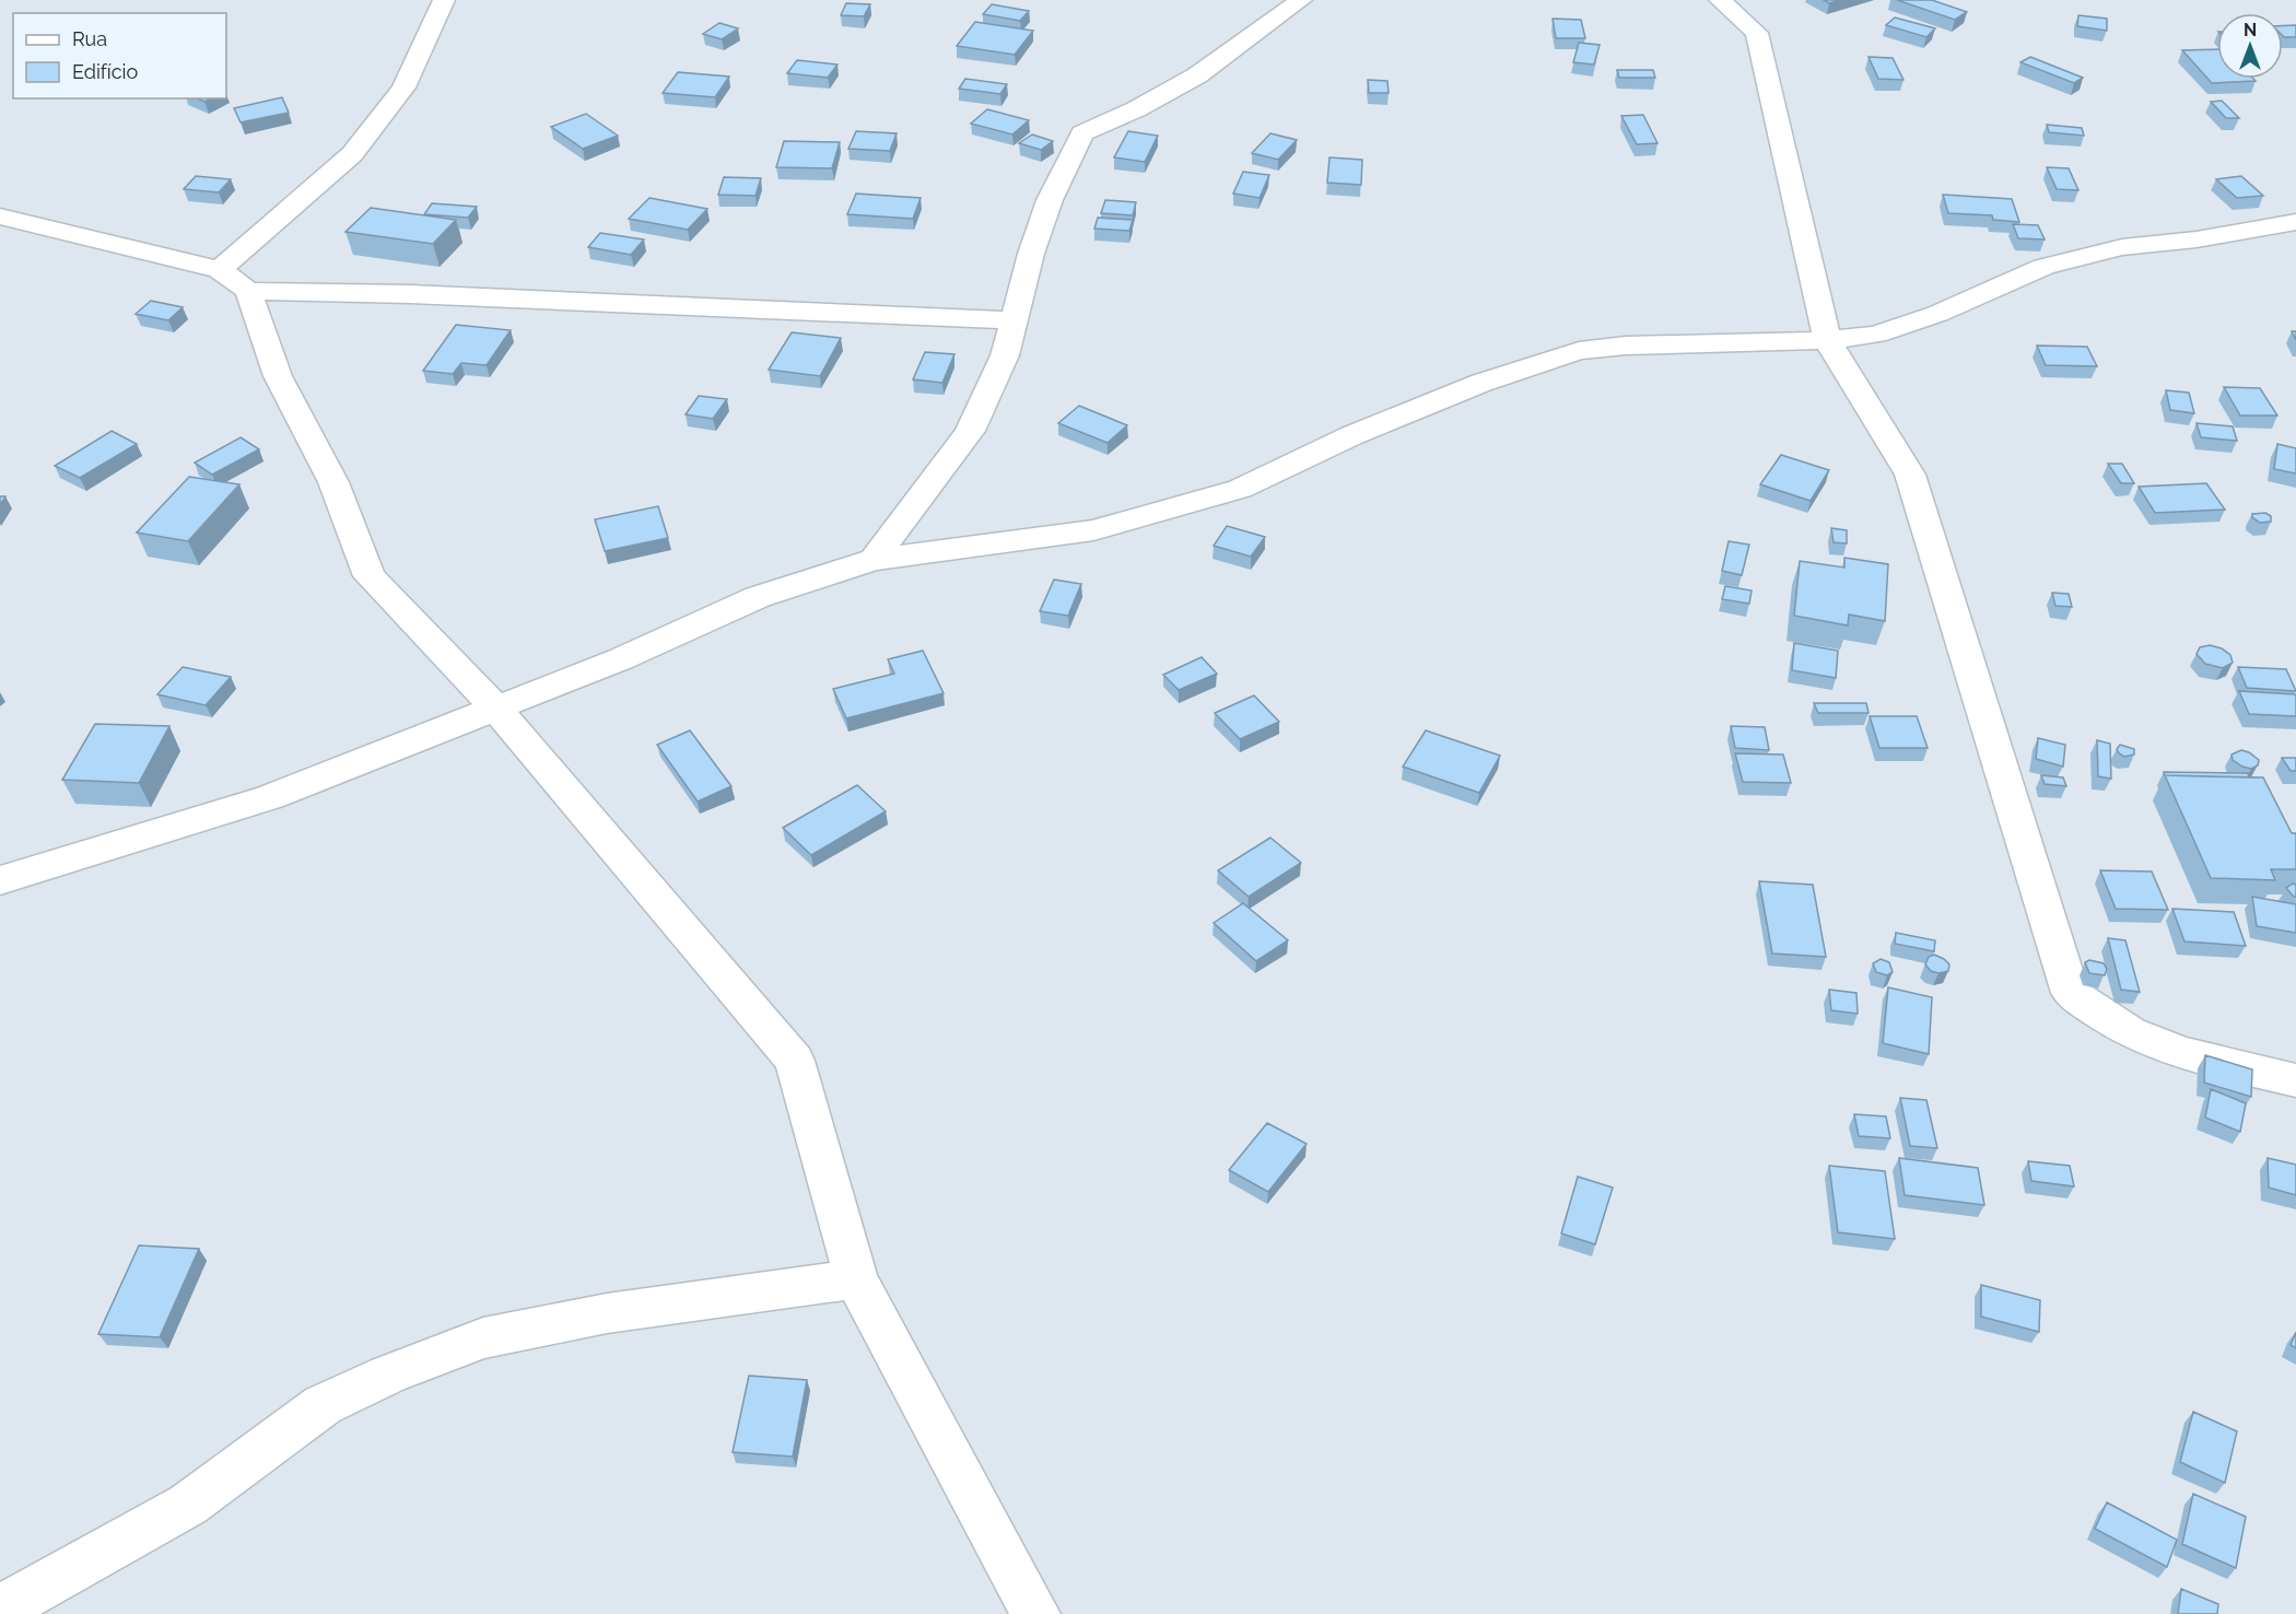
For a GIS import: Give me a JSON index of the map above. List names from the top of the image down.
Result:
{
  "legend": ["Rua", "Edifício"],
  "north": "top"
}
